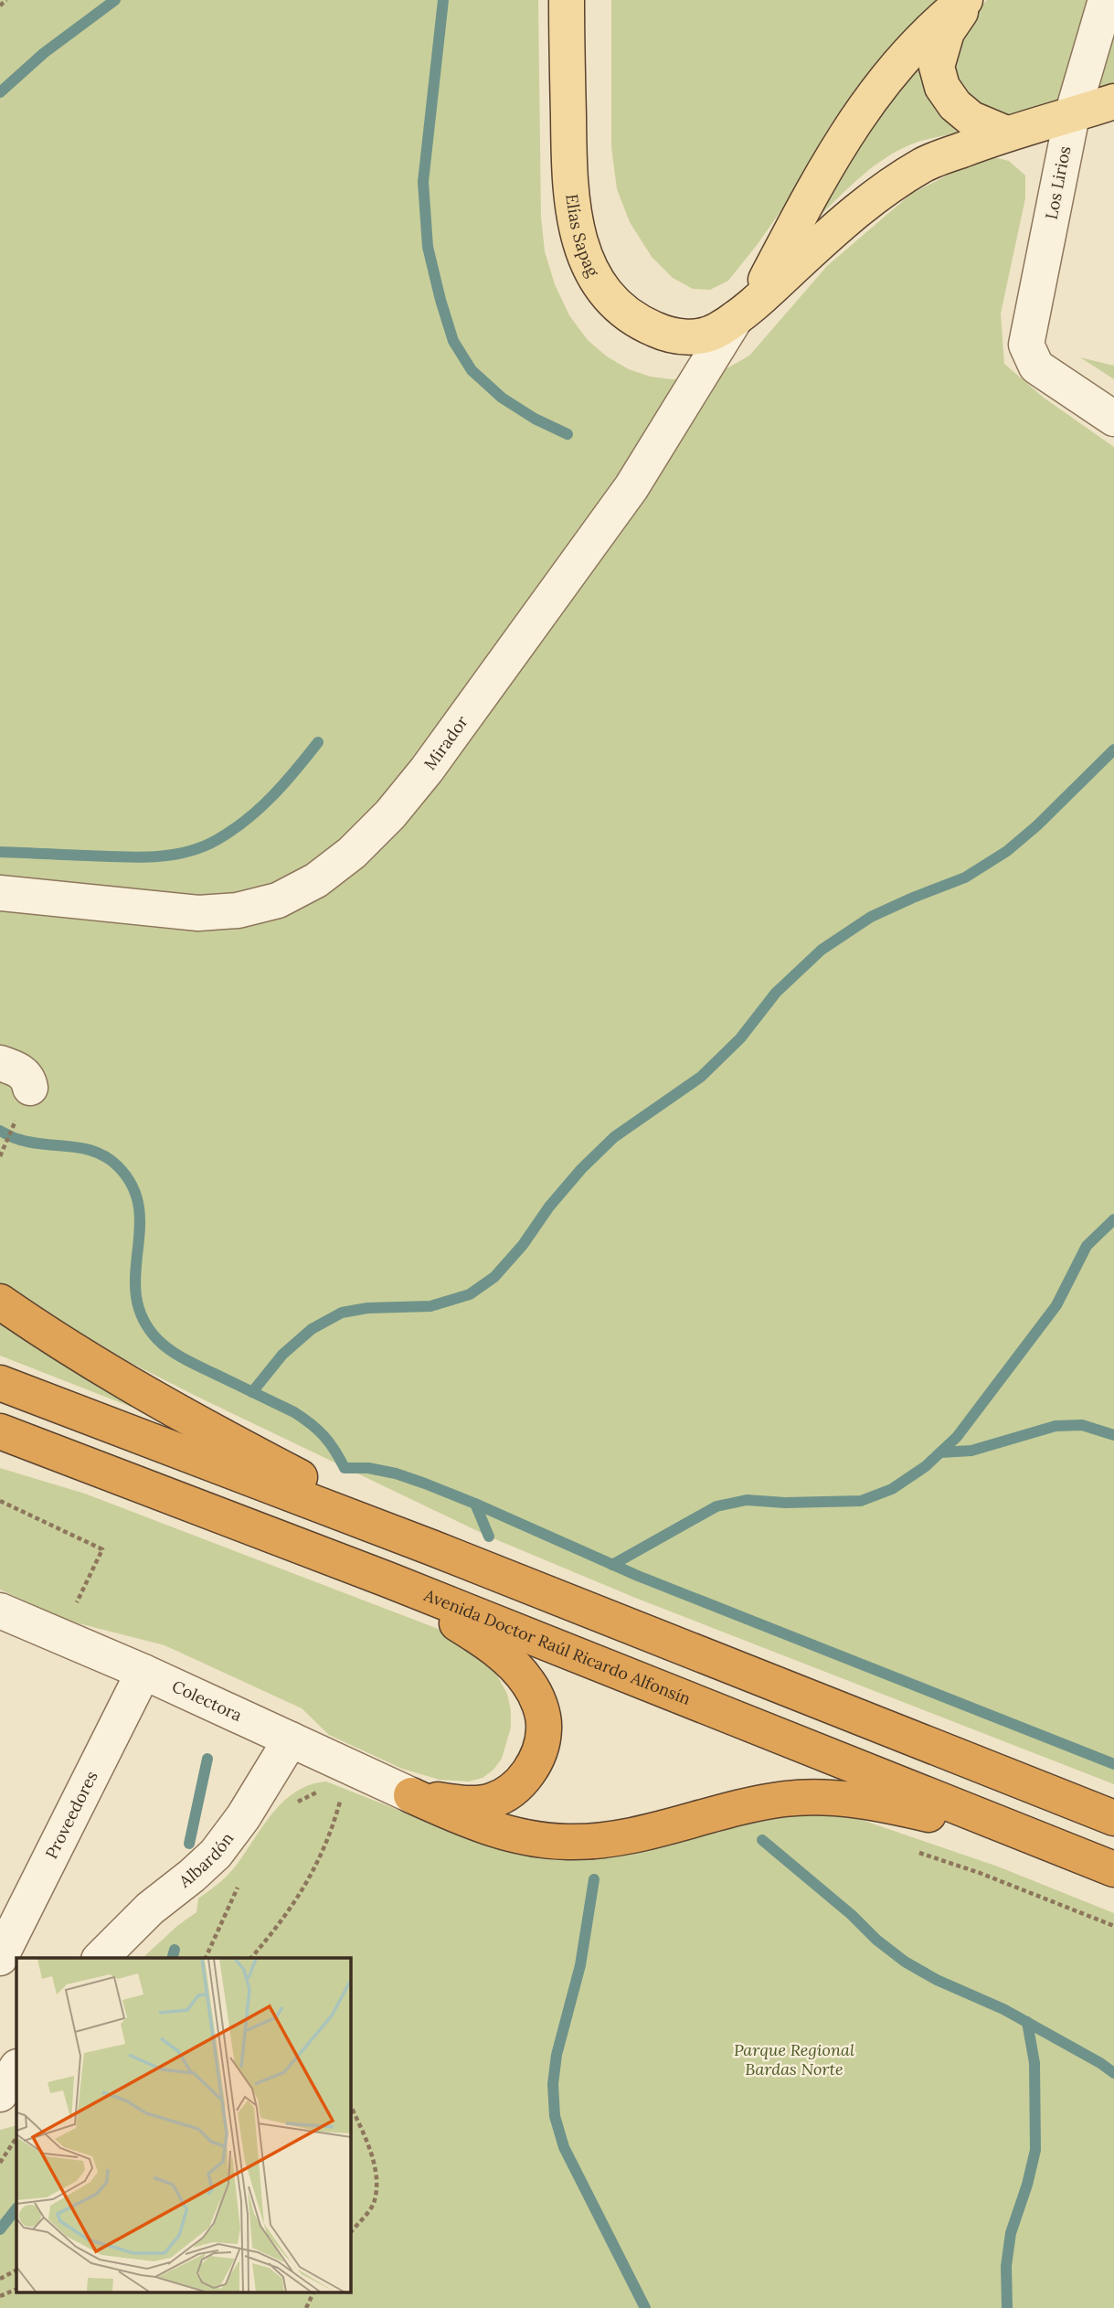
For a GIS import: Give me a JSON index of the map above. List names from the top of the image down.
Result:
{
  "streets": {
    "highway": ["Avenida Doctor Raúl Ricardo Alfonsín"],
    "main road": ["Elías Sapag"],
    "street": [
      "Los Lirios",
      "Mirador",
      "Colectora",
      "Proveedores",
      "Albardón"
    ]
  },
  "crossings": [
    ["Los Lirios", "Elías Sapag"],
    ["Elías Sapag", "Mirador"],
    ["Colectora", "Proveedores"],
    ["Colectora", "Albardón"]
  ],
  "parks": ["Parque Regional Bardas Norte"]
}
